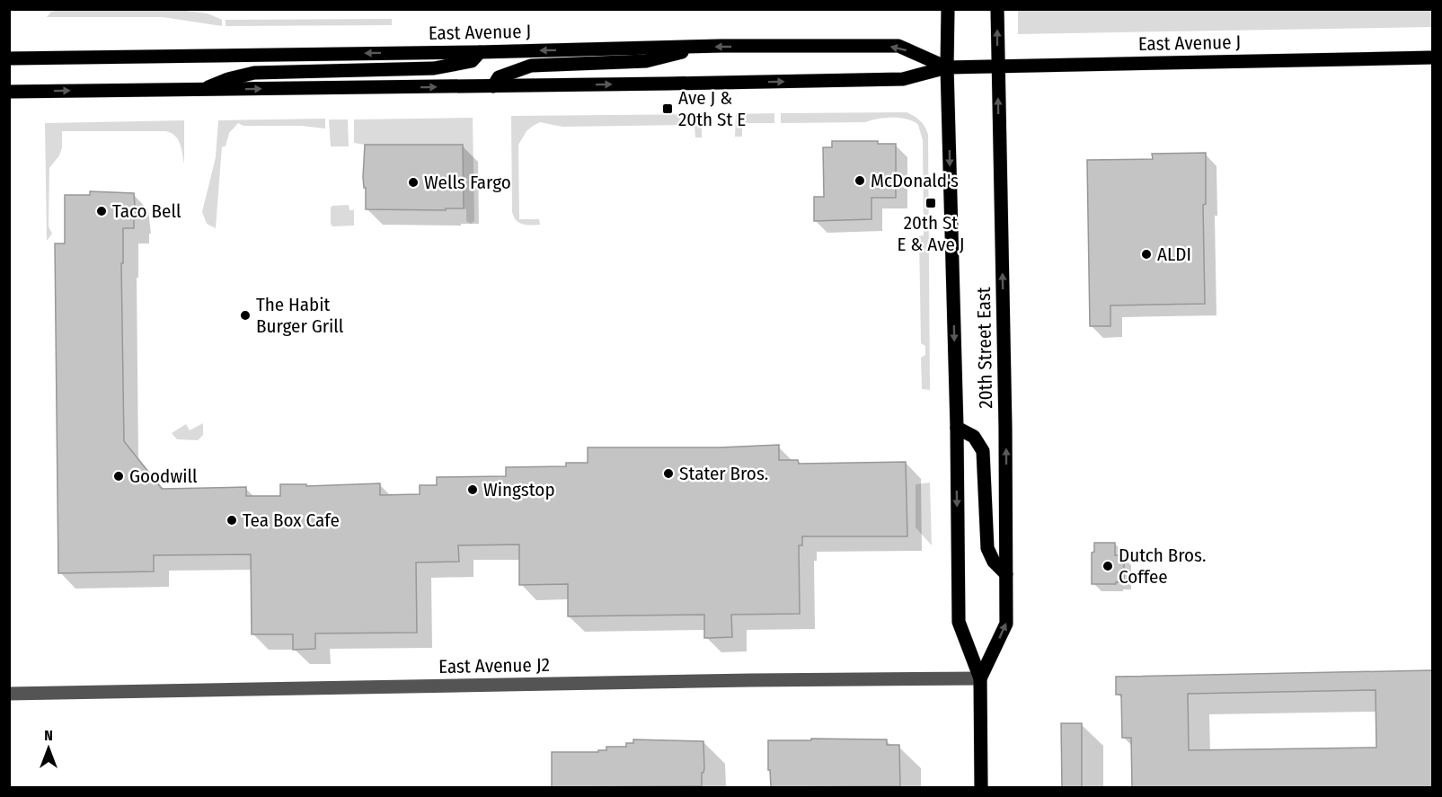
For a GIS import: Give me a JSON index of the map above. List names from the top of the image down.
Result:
{
  "streets": {
    "main road": ["East Avenue J", "20th Street East"],
    "street": ["East Avenue J2"]
  },
  "crossings": [
    ["East Avenue J", "20th Street East"],
    ["20th Street East", "East Avenue J2"]
  ],
  "places": {
    "transit": ["Ave J & 20th St E", "20th St E & Ave J"],
    "other": [
      "McDonald's",
      "Wells Fargo",
      "Taco Bell",
      "ALDI",
      "The Habit Burger Grill",
      "Stater Bros.",
      "Goodwill",
      "Wingstop",
      "Tea Box Cafe",
      "Dutch Bros. Coffee"
    ]
  },
  "north": "top"
}
